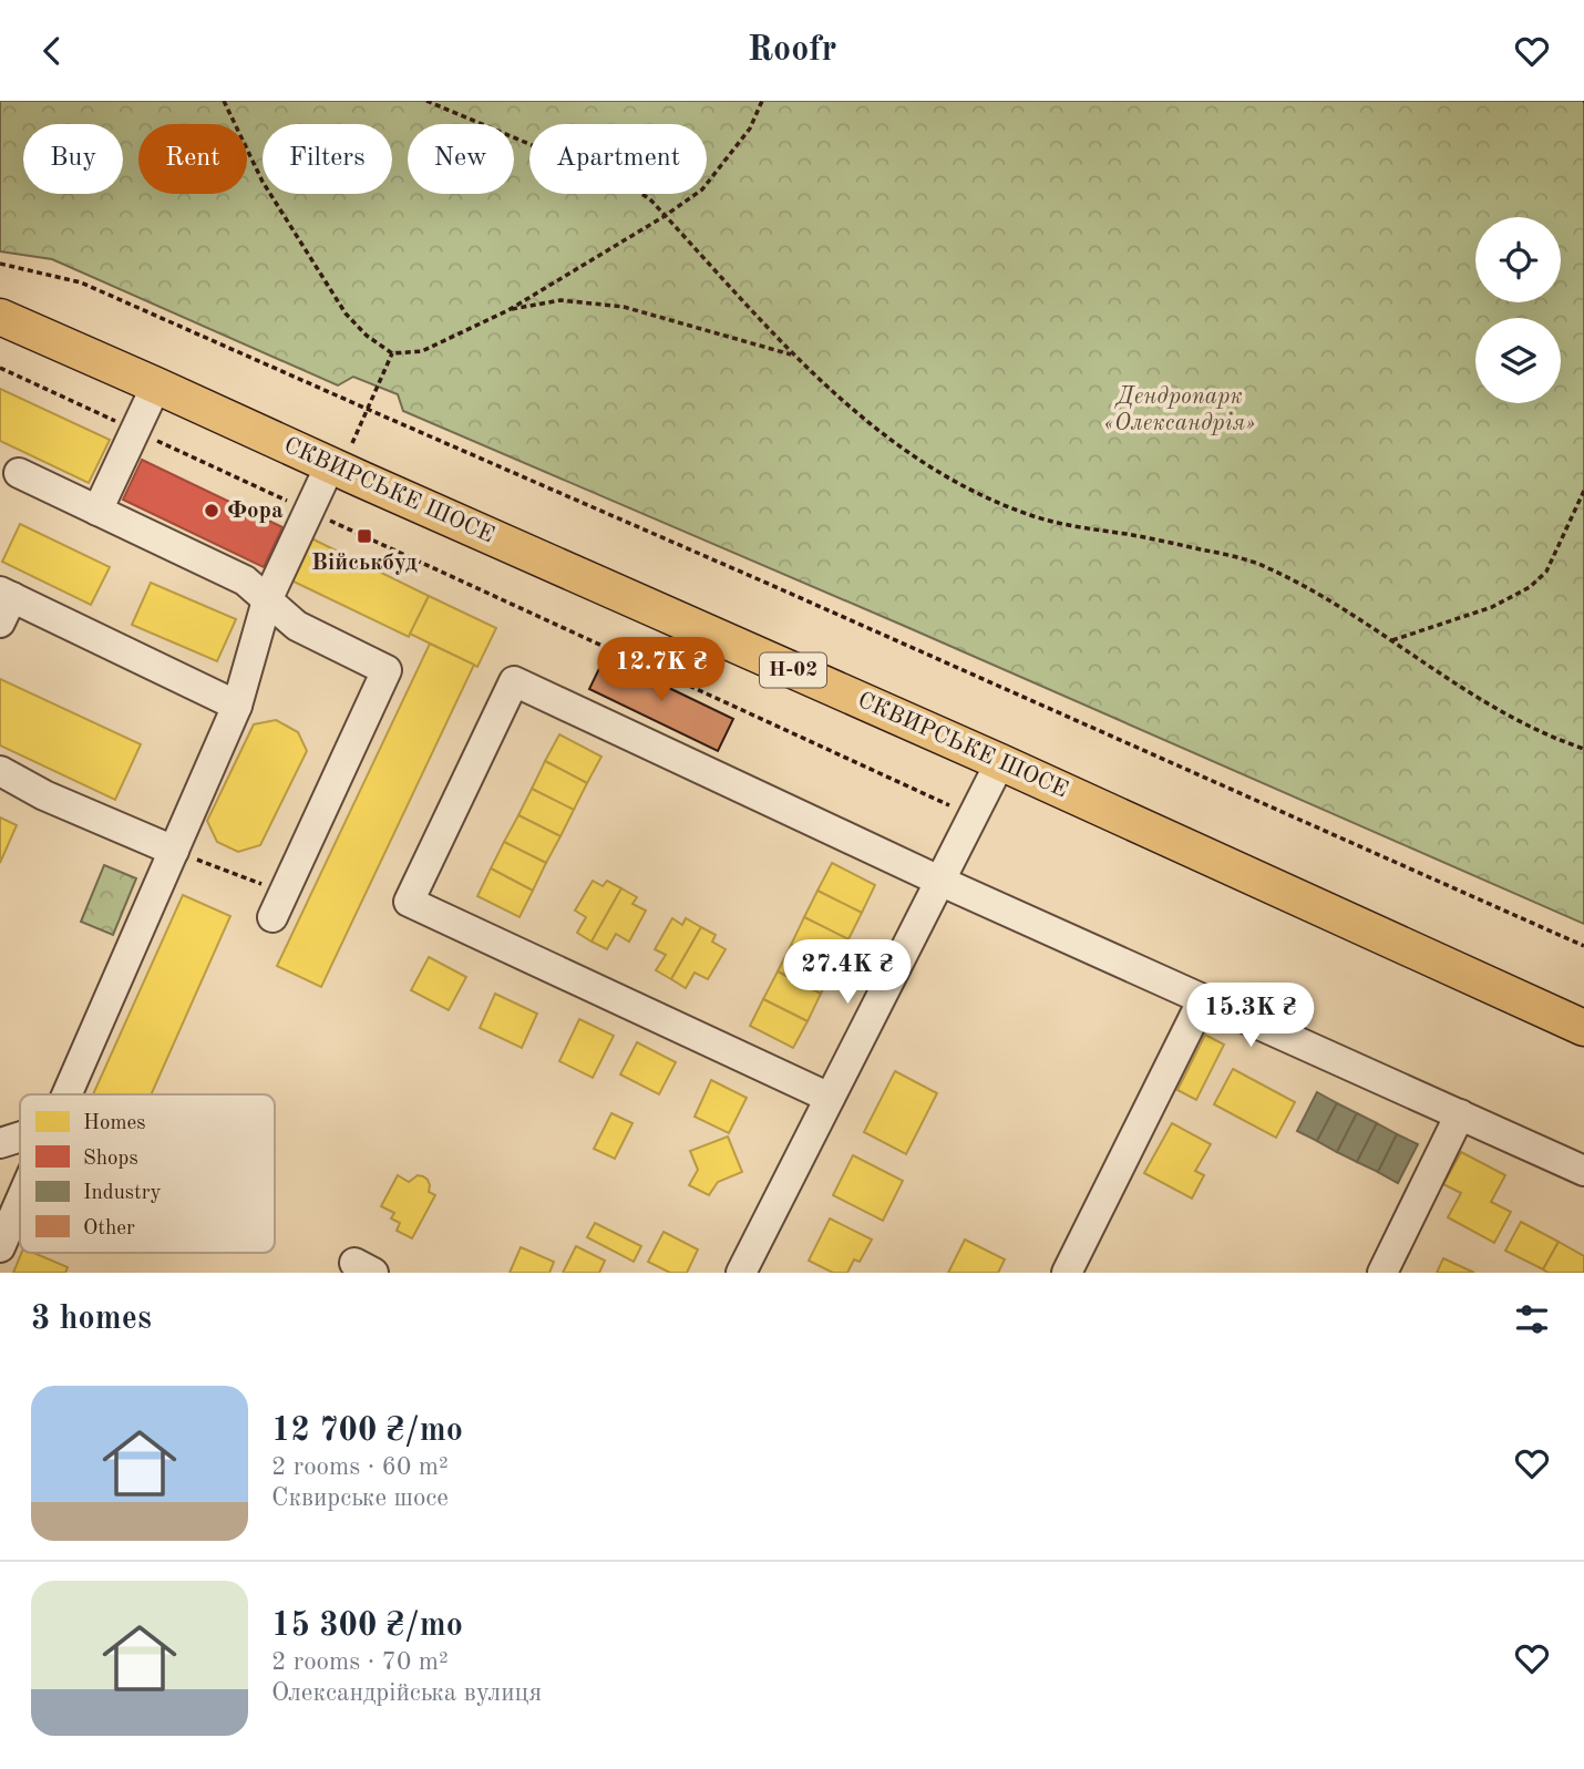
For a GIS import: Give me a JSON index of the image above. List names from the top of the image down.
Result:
{
  "streets": {
    "main road": ["СКВИРСЬКЕ ШОСЕ", "Н-02"]
  },
  "parks": ["Дендропарк «Олександрія»"],
  "places": {
    "other": ["Фора"],
    "transit": ["Військбуд"]
  },
  "legend": [
    "Homes",
    "Shops",
    "Industry",
    "Other"
  ],
  "page": {
    "header": "Roofr",
    "chip": [
      "Buy",
      "Rent",
      "Filters",
      "New",
      "Apartment"
    ],
    "price": ["12.7K ₴", "27.4K ₴", "15.3K ₴"],
    "heading": "3 homes",
    "list": [
      {
        "name": "12 700 ₴/mo",
        "note": "2 rooms · 60 m² · Сквирське шосе"
      },
      {
        "name": "15 300 ₴/mo",
        "note": "2 rooms · 70 m² · Олександрійська вулиця"
      }
    ]
  }
}
